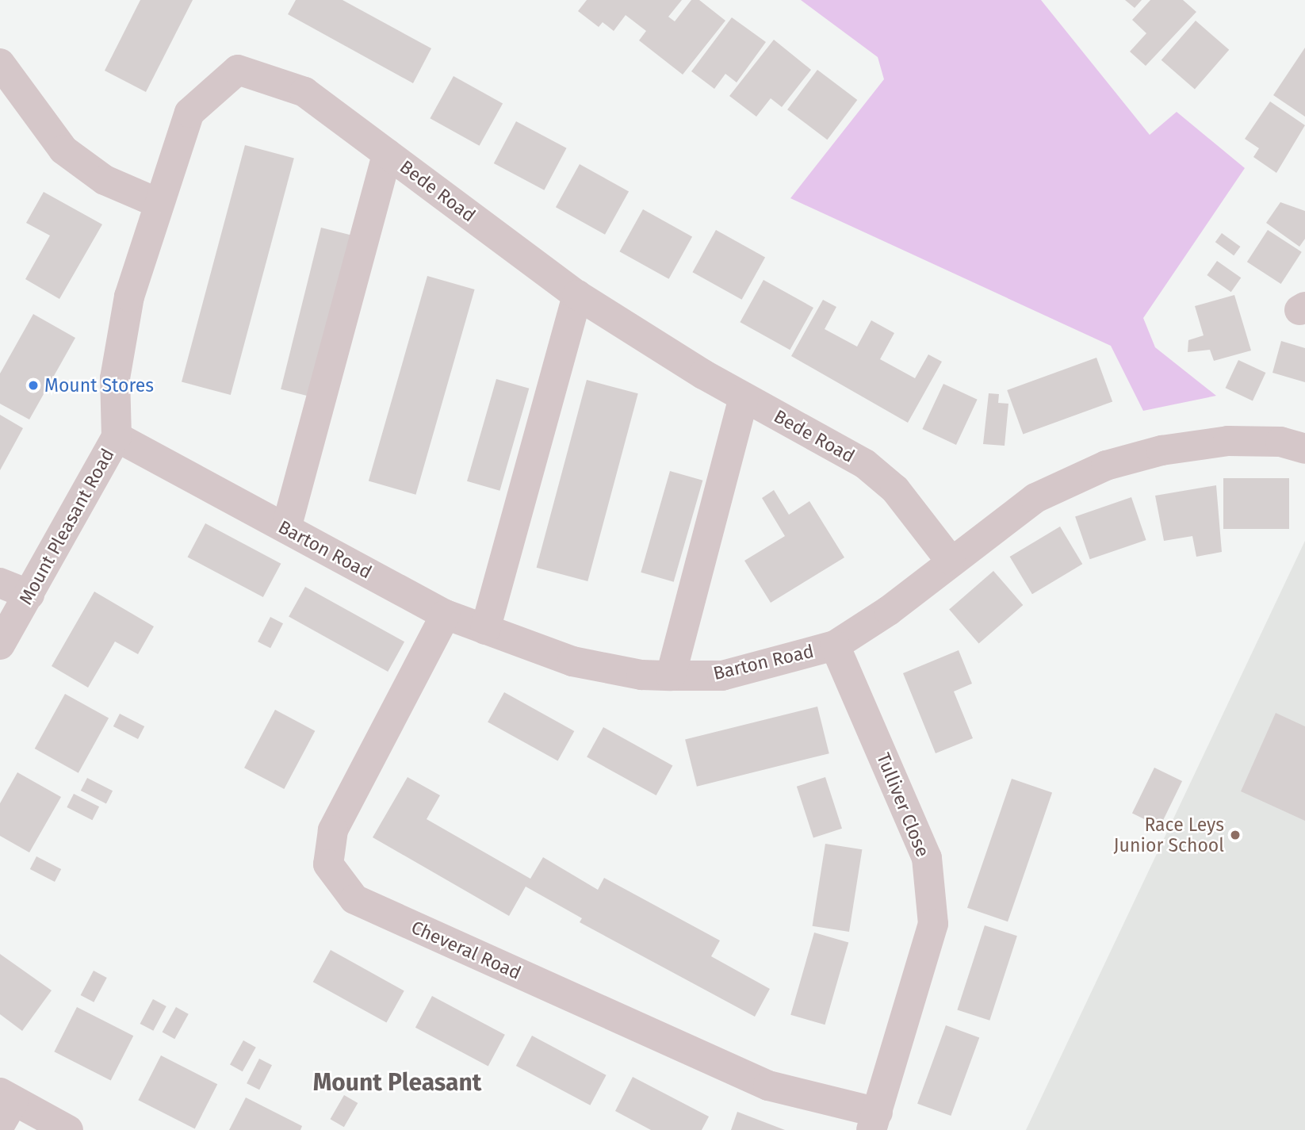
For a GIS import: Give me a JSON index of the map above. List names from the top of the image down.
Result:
{
  "streets": {
    "street": [
      "Bede Road",
      "Mount Pleasant Road",
      "Barton Road",
      "Tulliver Close",
      "Cheveral Road"
    ]
  },
  "crossings": [
    ["Bede Road", "Mount Pleasant Road"],
    ["Bede Road", "Barton Road"],
    ["Mount Pleasant Road", "Barton Road"],
    ["Barton Road", "Tulliver Close"],
    ["Barton Road", "Cheveral Road"],
    ["Tulliver Close", "Cheveral Road"]
  ],
  "districts": ["Mount Pleasant"],
  "places": ["Mount Stores", "Race Leys Junior School"]
}
